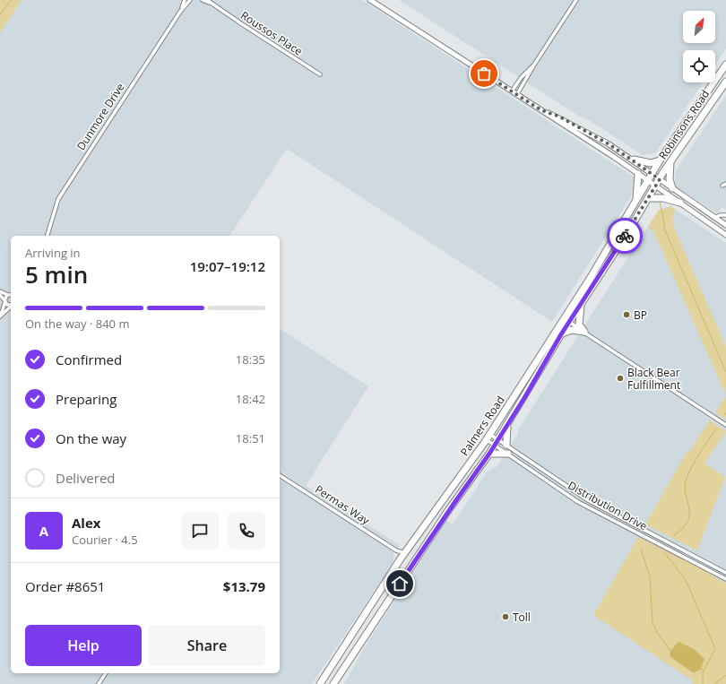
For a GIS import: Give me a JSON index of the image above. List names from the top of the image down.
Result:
{
  "streets": {
    "highway": ["Robinsons Road", "Palmers Road"],
    "street": [
      "Roussos Place",
      "Dunmore Drive",
      "Permas Way",
      "Distribution Drive"
    ]
  },
  "crossings": [
    ["Robinsons Road", "Palmers Road"],
    ["Palmers Road", "Permas Way"],
    ["Palmers Road", "Distribution Drive"]
  ],
  "places": ["BP", "Black Bear Fulfillment", "Toll"],
  "north": "top right",
  "page": {
    "heading": ["5 min", "Arriving in", "19:07–19:12"],
    "panel": [
      "Alex",
      "Courier · 4.5",
      "Order #8651",
      "$13.79"
    ],
    "bar": "On the way · 840 m",
    "list": [
      ["Confirmed", "18:35"],
      ["Preparing", "18:42"],
      ["On the way", "18:51"],
      "Delivered"
    ],
    "round": "A",
    "buttons": ["Help", "Share"]
  }
}
